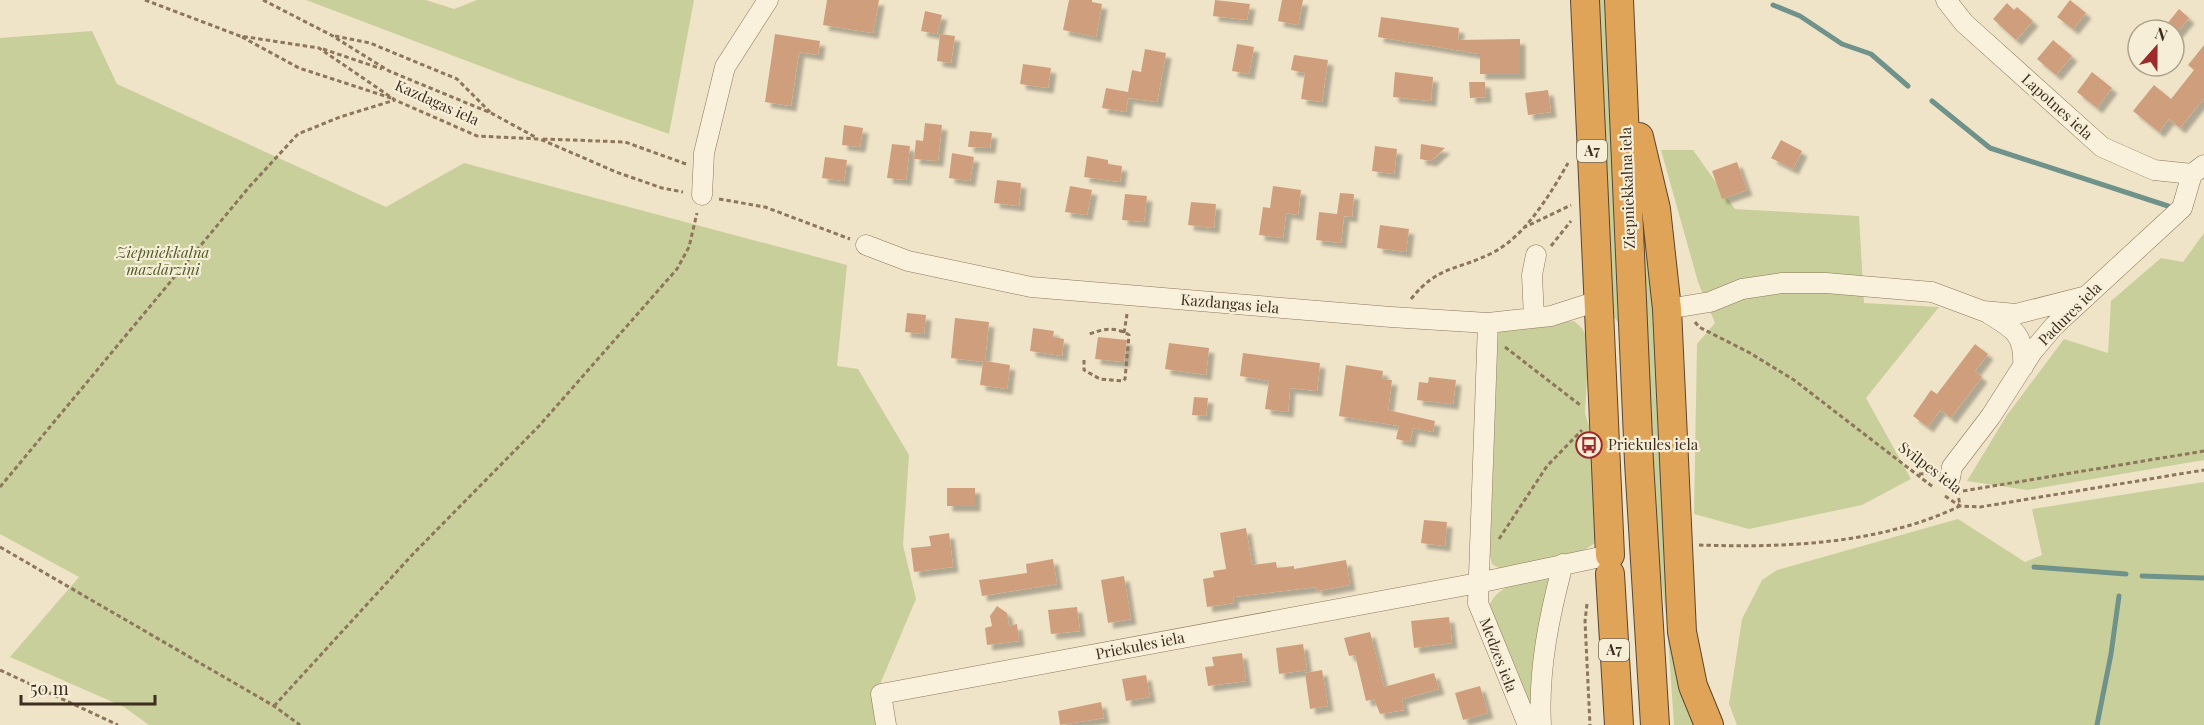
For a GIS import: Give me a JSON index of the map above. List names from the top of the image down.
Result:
{
  "streets": {
    "highway": ["A7", "Ziepniekkalna iela"],
    "street": [
      "Lapotnes iela",
      "Kazdangas iela",
      "Padures iela",
      "Priekules iela",
      "Medzes iela"
    ],
    "path": ["Kazdagas iela", "Svilpes iela"]
  },
  "crossings": [
    ["Kazdagas iela", "Kazdangas iela"],
    ["Lapotnes iela", "Padures iela"],
    ["Ziepniekkalna iela", "Kazdangas iela"],
    ["Ziepniekkalna iela", "Priekules iela"],
    ["Kazdangas iela", "Medzes iela"],
    ["Padures iela", "Svilpes iela"],
    ["Priekules iela", "Medzes iela"]
  ],
  "parks": ["Ziepniekkalna mazdārziņi"],
  "places": {
    "bus stop": ["Priekules iela"]
  },
  "scale_bar": "50 m",
  "north": "top"
}
